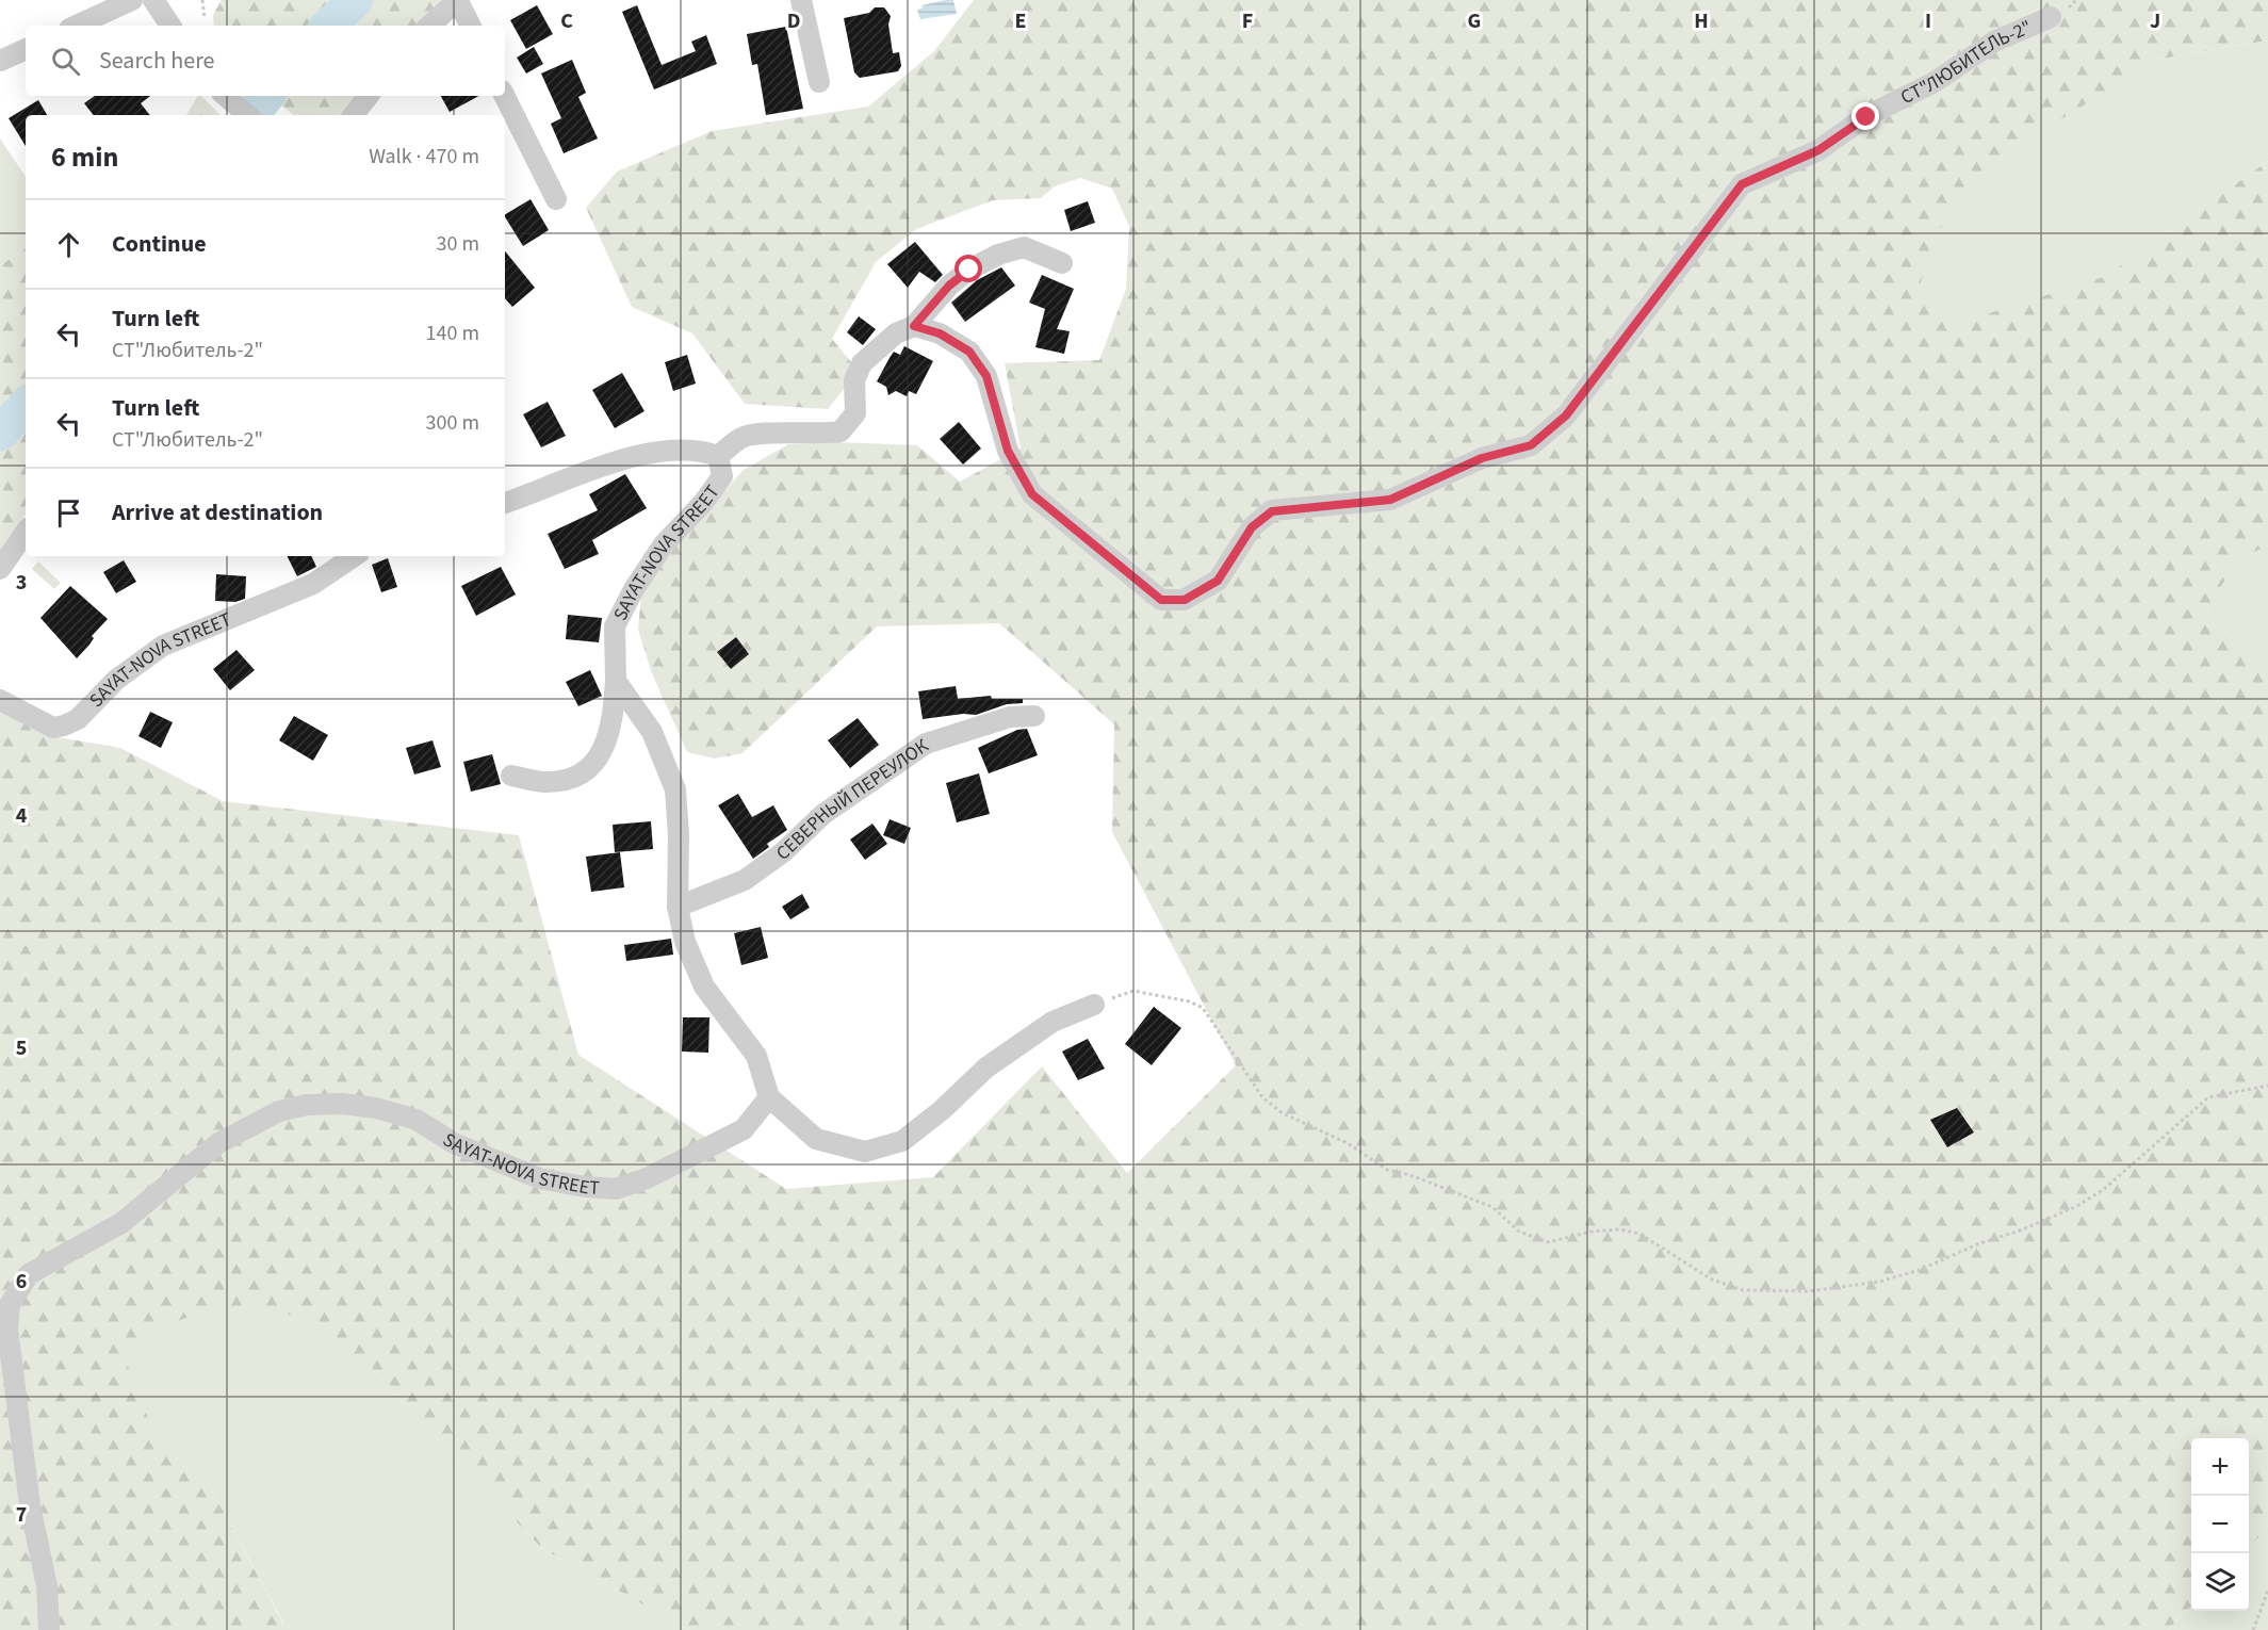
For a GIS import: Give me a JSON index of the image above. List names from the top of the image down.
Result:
{
  "streets": {
    "street": ["СТ\"ЛЮБИТЕЛЬ-2\"", "SAYAT-NOVA STREET", "СЕВЕРНЫЙ ПЕРЕУЛОК"]
  },
  "crossings": [
    ["СТ\"ЛЮБИТЕЛЬ-2\"", "SAYAT-NOVA STREET"]
  ],
  "page": {
    "search": "Search here",
    "heading": ["6 min", "Walk · 470 m"],
    "list": [
      ["Continue", "30 m"],
      ["Turn left", "СТ\"Любитель-2\"", "140 m"],
      ["Turn left", "СТ\"Любитель-2\"", "300 m"],
      "Arrive at destination"
    ],
    "map_buttons": ["+", "−"]
  },
  "grid": {
    "columns": [
      "C",
      "D",
      "E",
      "F",
      "G",
      "H",
      "I",
      "J"
    ],
    "rows": [
      "3",
      "4",
      "5",
      "6",
      "7"
    ]
  }
}
